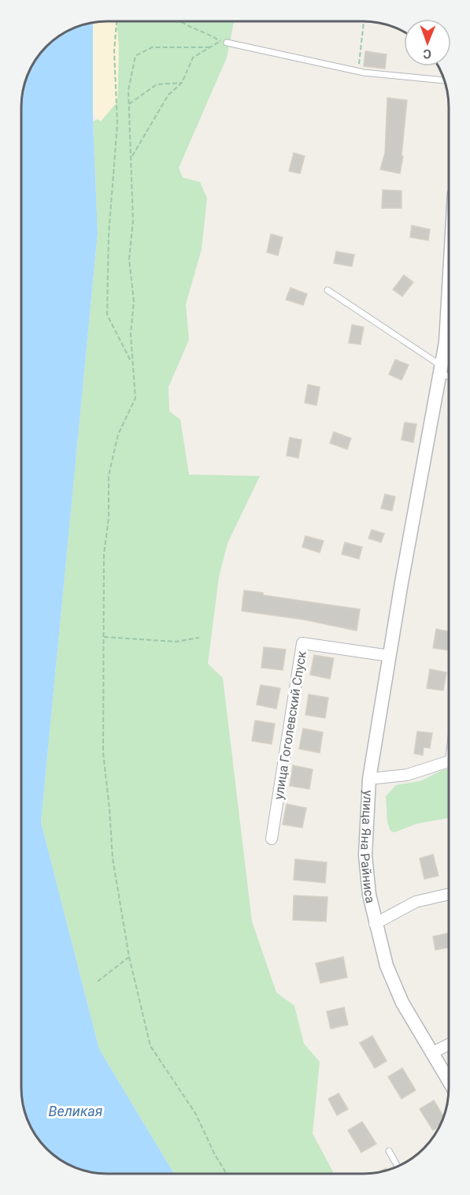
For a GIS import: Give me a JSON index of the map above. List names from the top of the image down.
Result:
{
  "streets": {
    "street": ["улица Гоголевский Спуск", "улица Яна Райниса"]
  },
  "crossings": [
    ["улица Гоголевский Спуск", "улица Яна Райниса"]
  ],
  "water": ["Великая"],
  "north": "bottom"
}
